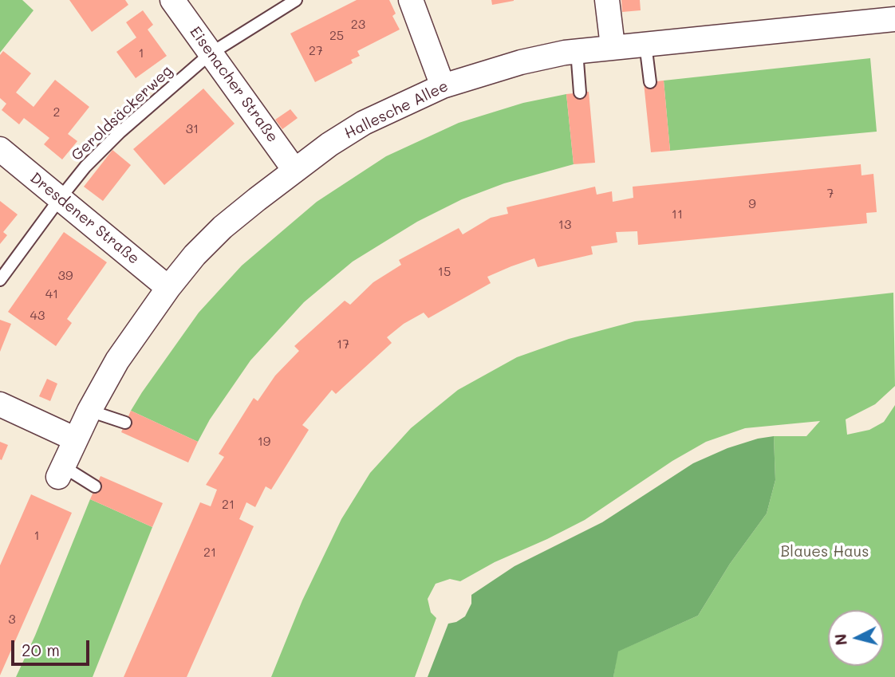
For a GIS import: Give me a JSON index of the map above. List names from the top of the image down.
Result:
{
  "streets": {
    "street": ["Eisenacher Straße", "Hallesche Allee", "Dresdener Straße"],
    "lane": ["Geroldsäckerweg"]
  },
  "crossings": [
    ["Eisenacher Straße", "Hallesche Allee"],
    ["Eisenacher Straße", "Geroldsäckerweg"],
    ["Hallesche Allee", "Dresdener Straße"],
    ["Geroldsäckerweg", "Dresdener Straße"]
  ],
  "parks": ["Blaues Haus"],
  "house_numbers": [
    "23",
    "25",
    "27",
    "1",
    "2",
    "31",
    "7",
    "9",
    "11",
    "13",
    "15",
    "39",
    "41",
    "43",
    "17",
    "19",
    "21",
    "1",
    "21",
    "3"
  ],
  "scale_bar": "20 m",
  "north": "left"
}
